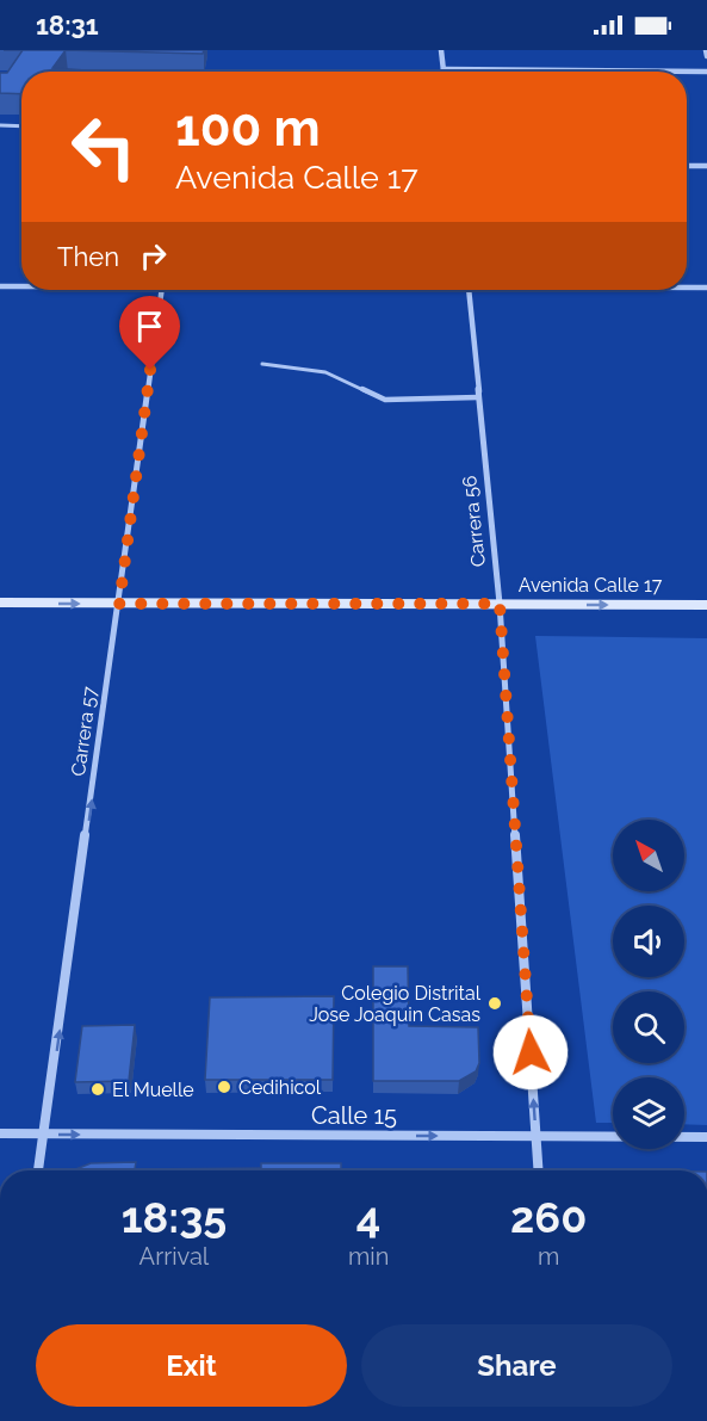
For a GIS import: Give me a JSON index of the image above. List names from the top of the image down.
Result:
{
  "streets": {
    "street": [
      "Carrera 56",
      "Avenida Calle 17",
      "Carrera 57",
      "Calle 15"
    ]
  },
  "crossings": [
    ["Carrera 56", "Avenida Calle 17"],
    ["Carrera 56", "Calle 15"],
    ["Avenida Calle 17", "Carrera 57"],
    ["Carrera 57", "Calle 15"]
  ],
  "one_way": [
    "Carrera 56",
    "Avenida Calle 17",
    "Carrera 57",
    "Calle 15"
  ],
  "places": ["Colegio Distrital Jose Joaquin Casas", "Cedihicol", "El Muelle"],
  "north": "top left",
  "page": {
    "status": "18:31",
    "turn": ["100 m", "Avenida Calle 17"],
    "then": "Then",
    "eta": [
      "18:35",
      "Arrival",
      "4",
      "min",
      "260",
      "m"
    ],
    "buttons": ["Exit", "Share"]
  }
}
